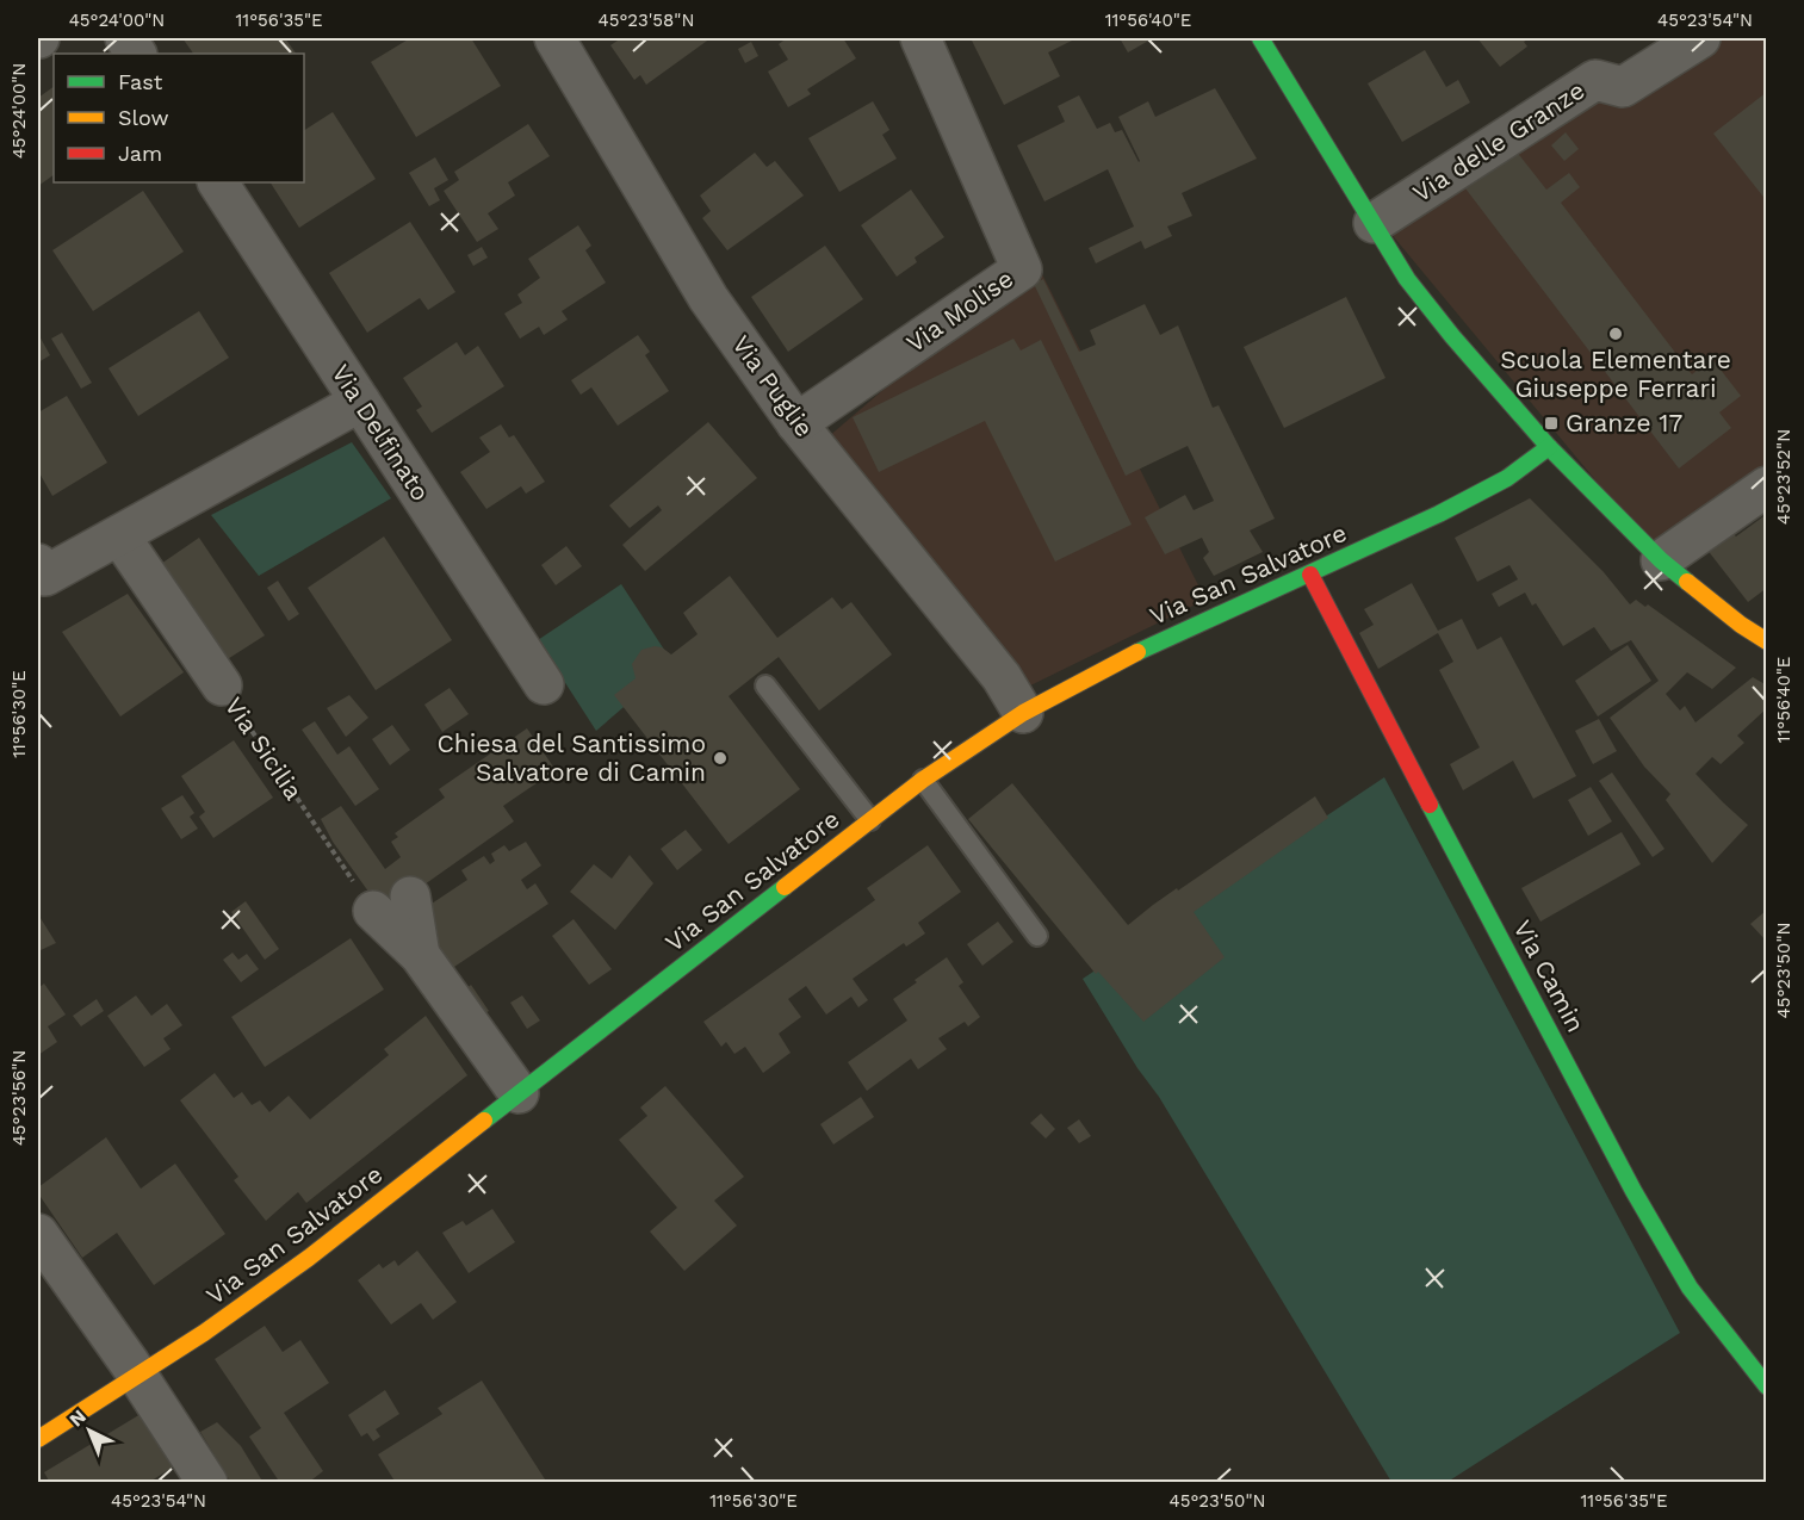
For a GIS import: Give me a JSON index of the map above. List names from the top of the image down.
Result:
{
  "streets": {
    "street": [
      "Via delle Granze",
      "Via Molise",
      "Via Puglie",
      "Via Delfinato",
      "Via San Salvatore",
      "Via Sicilia",
      "Via Camin"
    ]
  },
  "crossings": [
    ["Via Molise", "Via Puglie"],
    ["Via Puglie", "Via San Salvatore"],
    ["Via San Salvatore", "Via Camin"]
  ],
  "places": {
    "other": ["Scuola Elementare Giuseppe Ferrari", "Chiesa del Santissimo Salvatore di Camin"],
    "transit": ["Granze 17"]
  },
  "legend": ["Fast", "Slow", "Jam"],
  "north": "top left",
  "coordinates": [
    "45°24'00\"N",
    "11°56'35\"E",
    "45°23'58\"N",
    "11°56'40\"E",
    "45°23'54\"N",
    "45°23'52\"N",
    "11°56'30\"E",
    "45°23'50\"N",
    "45°23'56\"N"
  ]
}
